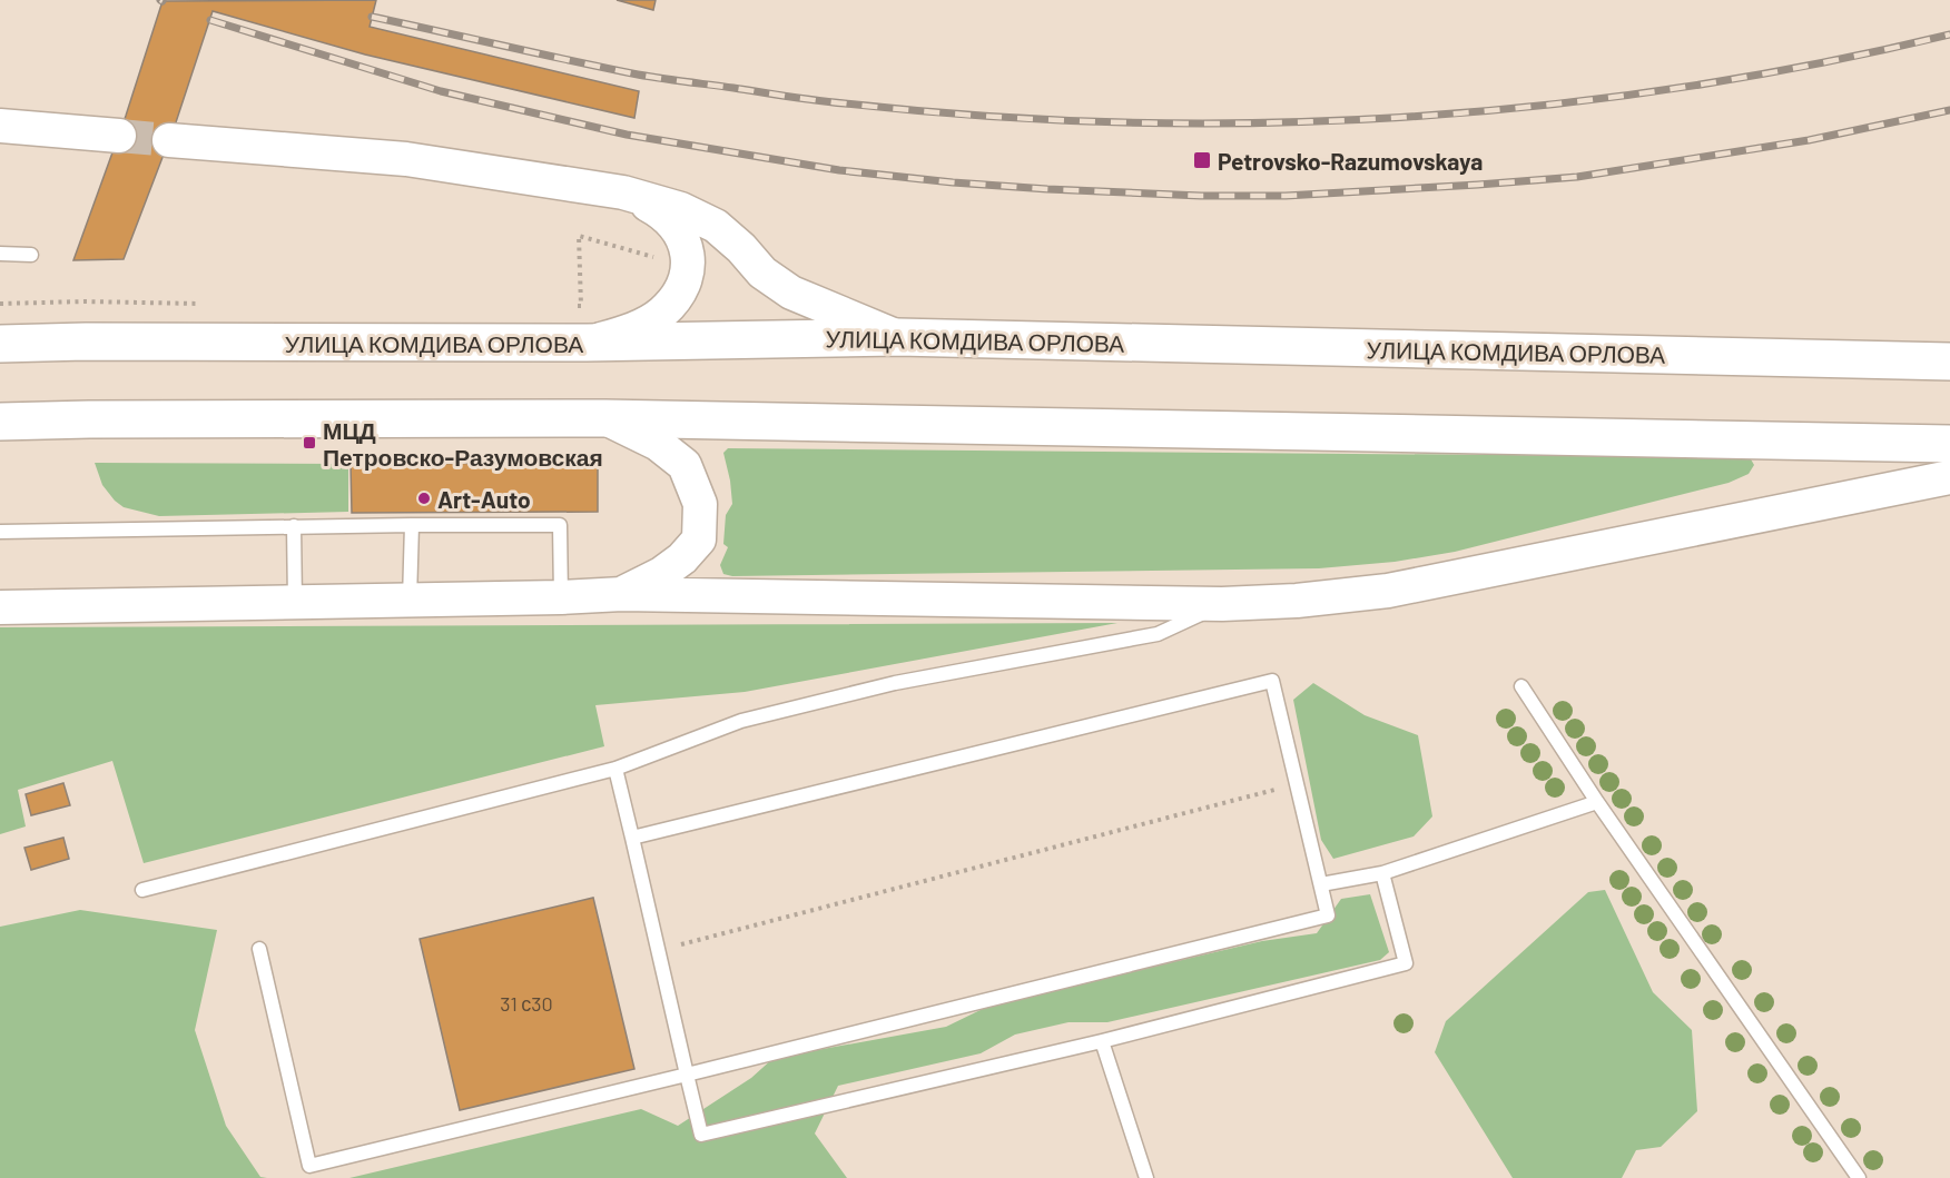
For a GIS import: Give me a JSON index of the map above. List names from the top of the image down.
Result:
{
  "streets": {
    "main road": ["УЛИЦА КОМДИВА ОРЛОВА"]
  },
  "places": {
    "transit": ["Petrovsko-Razumovskaya", "МЦД Петровско-Разумовская"],
    "other": ["Art-Auto"]
  },
  "house_numbers": ["31 с30"]
}
